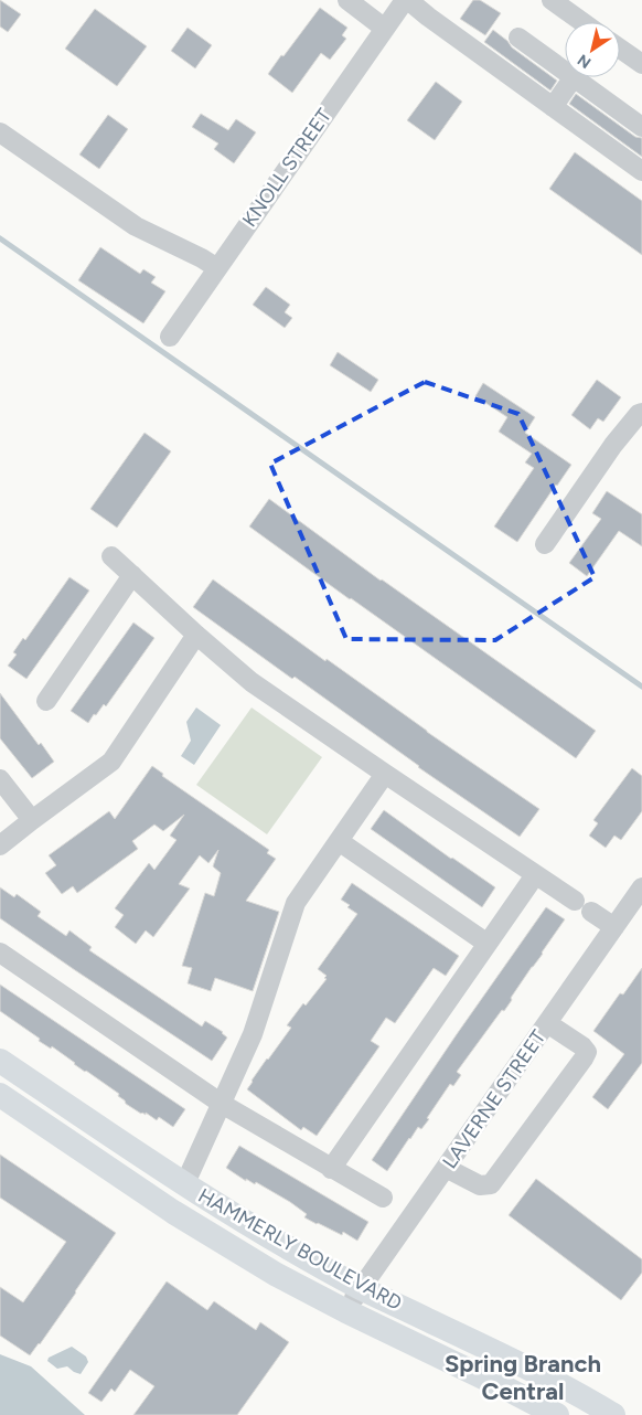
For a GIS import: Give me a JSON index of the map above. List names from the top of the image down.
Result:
{
  "streets": {
    "main road": ["HAMMERLY BOULEVARD"],
    "street": ["KNOLL STREET", "LAVERNE STREET"]
  },
  "crossings": [
    ["LAVERNE STREET", "HAMMERLY BOULEVARD"]
  ],
  "districts": ["Spring Branch Central"],
  "north": "bottom left"
}
